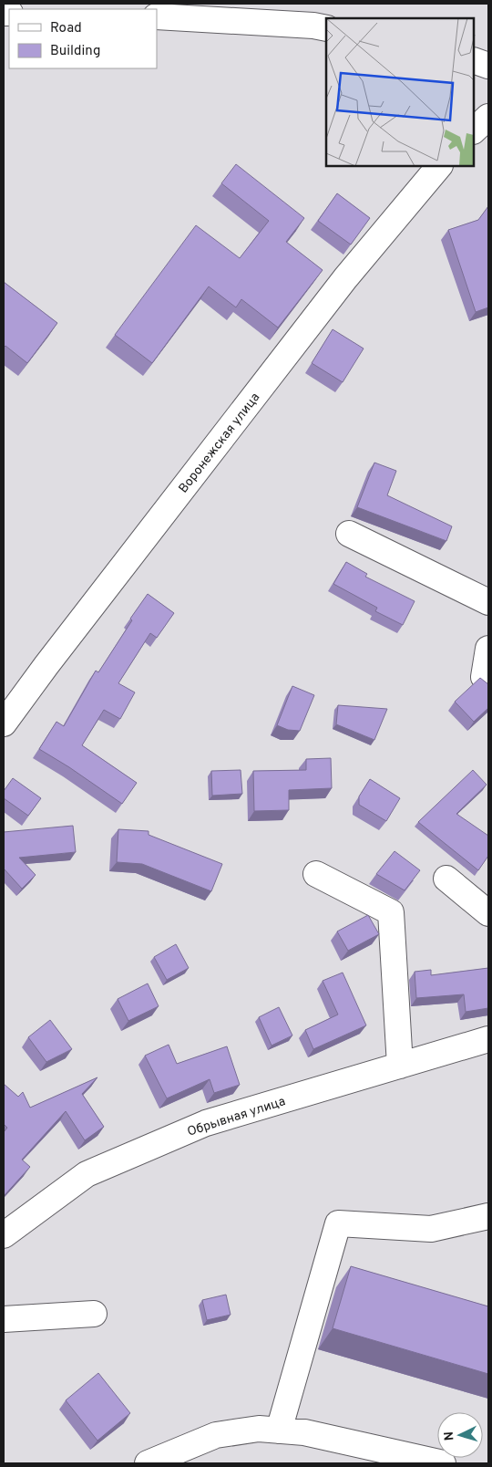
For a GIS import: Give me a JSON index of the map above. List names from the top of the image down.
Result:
{
  "streets": {
    "street": ["Воронежская улица", "Обрывная улица"]
  },
  "legend": ["Road", "Building"],
  "north": "left"
}
